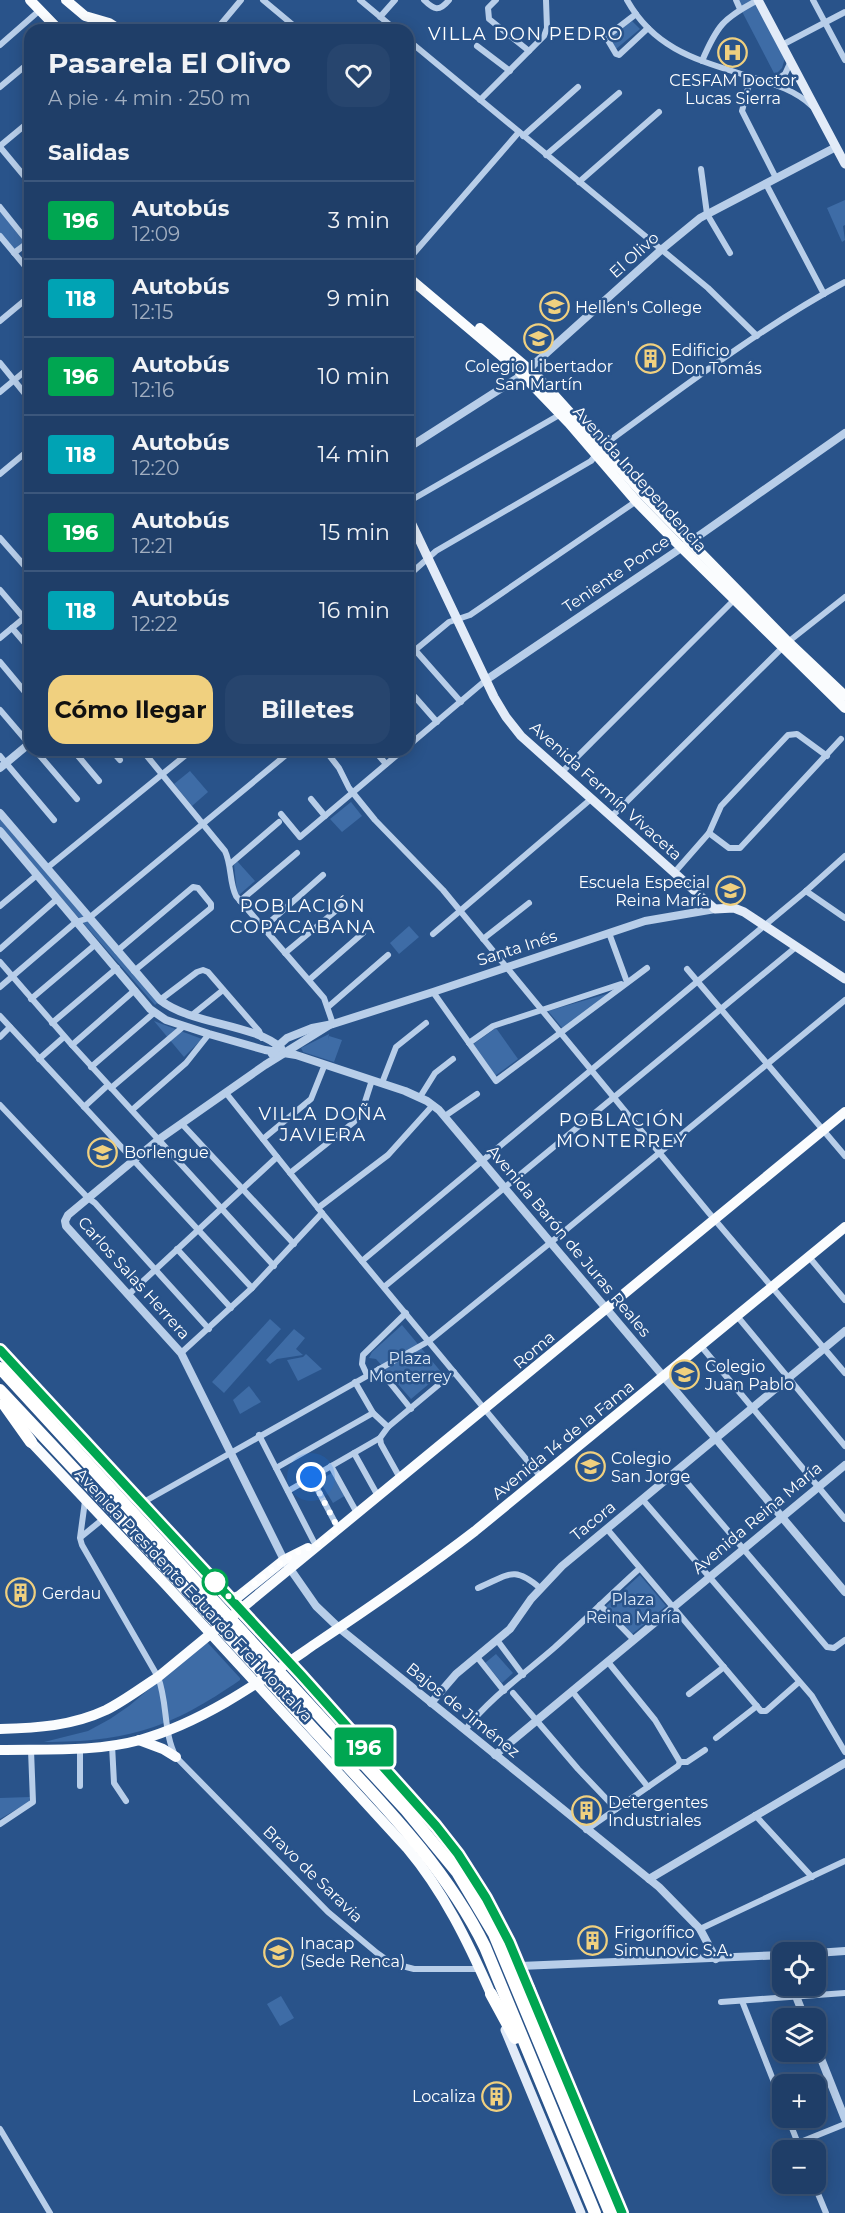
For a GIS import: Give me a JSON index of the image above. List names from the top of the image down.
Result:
{
  "streets": {
    "main road": [
      "Avenida Independencia",
      "Avenida Fermín Vivaceta",
      "Roma",
      "Avenida 14 de la Fama",
      "Avenida Presidente Eduardo Frei Montalva"
    ],
    "street": [
      "El Olivo",
      "Teniente Ponce",
      "Santa Inés",
      "Avenida Barón de Juras Reales",
      "Carlos Salas Herrera",
      "Avenida Reina María",
      "Tacora",
      "Bajos de Jiménez",
      "Bravo de Saravia"
    ]
  },
  "crossings": [
    ["El Olivo", "Avenida Independencia"],
    ["Avenida Independencia", "Teniente Ponce"],
    ["Teniente Ponce", "Avenida Fermín Vivaceta"],
    ["Avenida Fermín Vivaceta", "Santa Inés"],
    ["Santa Inés", "Avenida Barón de Juras Reales"],
    ["Santa Inés", "Carlos Salas Herrera"],
    ["Avenida Barón de Juras Reales", "Roma"],
    ["Avenida Barón de Juras Reales", "Avenida 14 de la Fama"],
    ["Avenida Barón de Juras Reales", "Avenida Reina María"],
    ["Avenida Barón de Juras Reales", "Tacora"],
    ["Carlos Salas Herrera", "Bajos de Jiménez"],
    ["Roma", "Avenida Presidente Eduardo Frei Montalva"],
    ["Roma", "Bajos de Jiménez"],
    ["Roma", "Bravo de Saravia"],
    ["Avenida 14 de la Fama", "Avenida Presidente Eduardo Frei Montalva"],
    ["Avenida 14 de la Fama", "Bajos de Jiménez"],
    ["Avenida 14 de la Fama", "Bravo de Saravia"],
    ["Avenida Reina María", "Bajos de Jiménez"],
    ["Tacora", "Bajos de Jiménez"],
    ["Avenida Presidente Eduardo Frei Montalva", "Bravo de Saravia"]
  ],
  "districts": [
    "VILLA DON PEDRO",
    "POBLACIÓN COPACABANA",
    "VILLA DOÑA JAVIERA",
    "POBLACIÓN MONTERREY"
  ],
  "parks": ["Plaza Monterrey", "Plaza Reina María"],
  "places": {
    "hospital": ["CESFAM Doctor Lucas Sierra"],
    "school or university": [
      "Hellen's College",
      "Colegio Libertador San Martín",
      "Escuela Especial Reina María",
      "Borlengue",
      "Colegio Juan Pablo",
      "Colegio San Jorge",
      "Inacap (Sede Renca)"
    ],
    "building": [
      "Edificio Don Tomás",
      "Gerdau",
      "Detergentes Industriales",
      "Frigorífico Simunovic S.A.",
      "Localiza"
    ]
  },
  "lines": ["bus line 196"],
  "page": {
    "on_map": "196",
    "heading": [
      ["Pasarela El Olivo", "A pie · 4 min · 250 m"],
      "Salidas"
    ],
    "list": [
      {
        "mark": "196",
        "name": "Autobús",
        "note": "12:09",
        "value": "3 min"
      },
      {
        "mark": "118",
        "name": "Autobús",
        "note": "12:15",
        "value": "9 min"
      },
      {
        "mark": "196",
        "name": "Autobús",
        "note": "12:16",
        "value": "10 min"
      },
      {
        "mark": "118",
        "name": "Autobús",
        "note": "12:20",
        "value": "14 min"
      },
      {
        "mark": "196",
        "name": "Autobús",
        "note": "12:21",
        "value": "15 min"
      },
      {
        "mark": "118",
        "name": "Autobús",
        "note": "12:22",
        "value": "16 min"
      }
    ],
    "buttons": ["Cómo llegar", "Billetes"],
    "map_buttons": ["+", "−"]
  }
}
